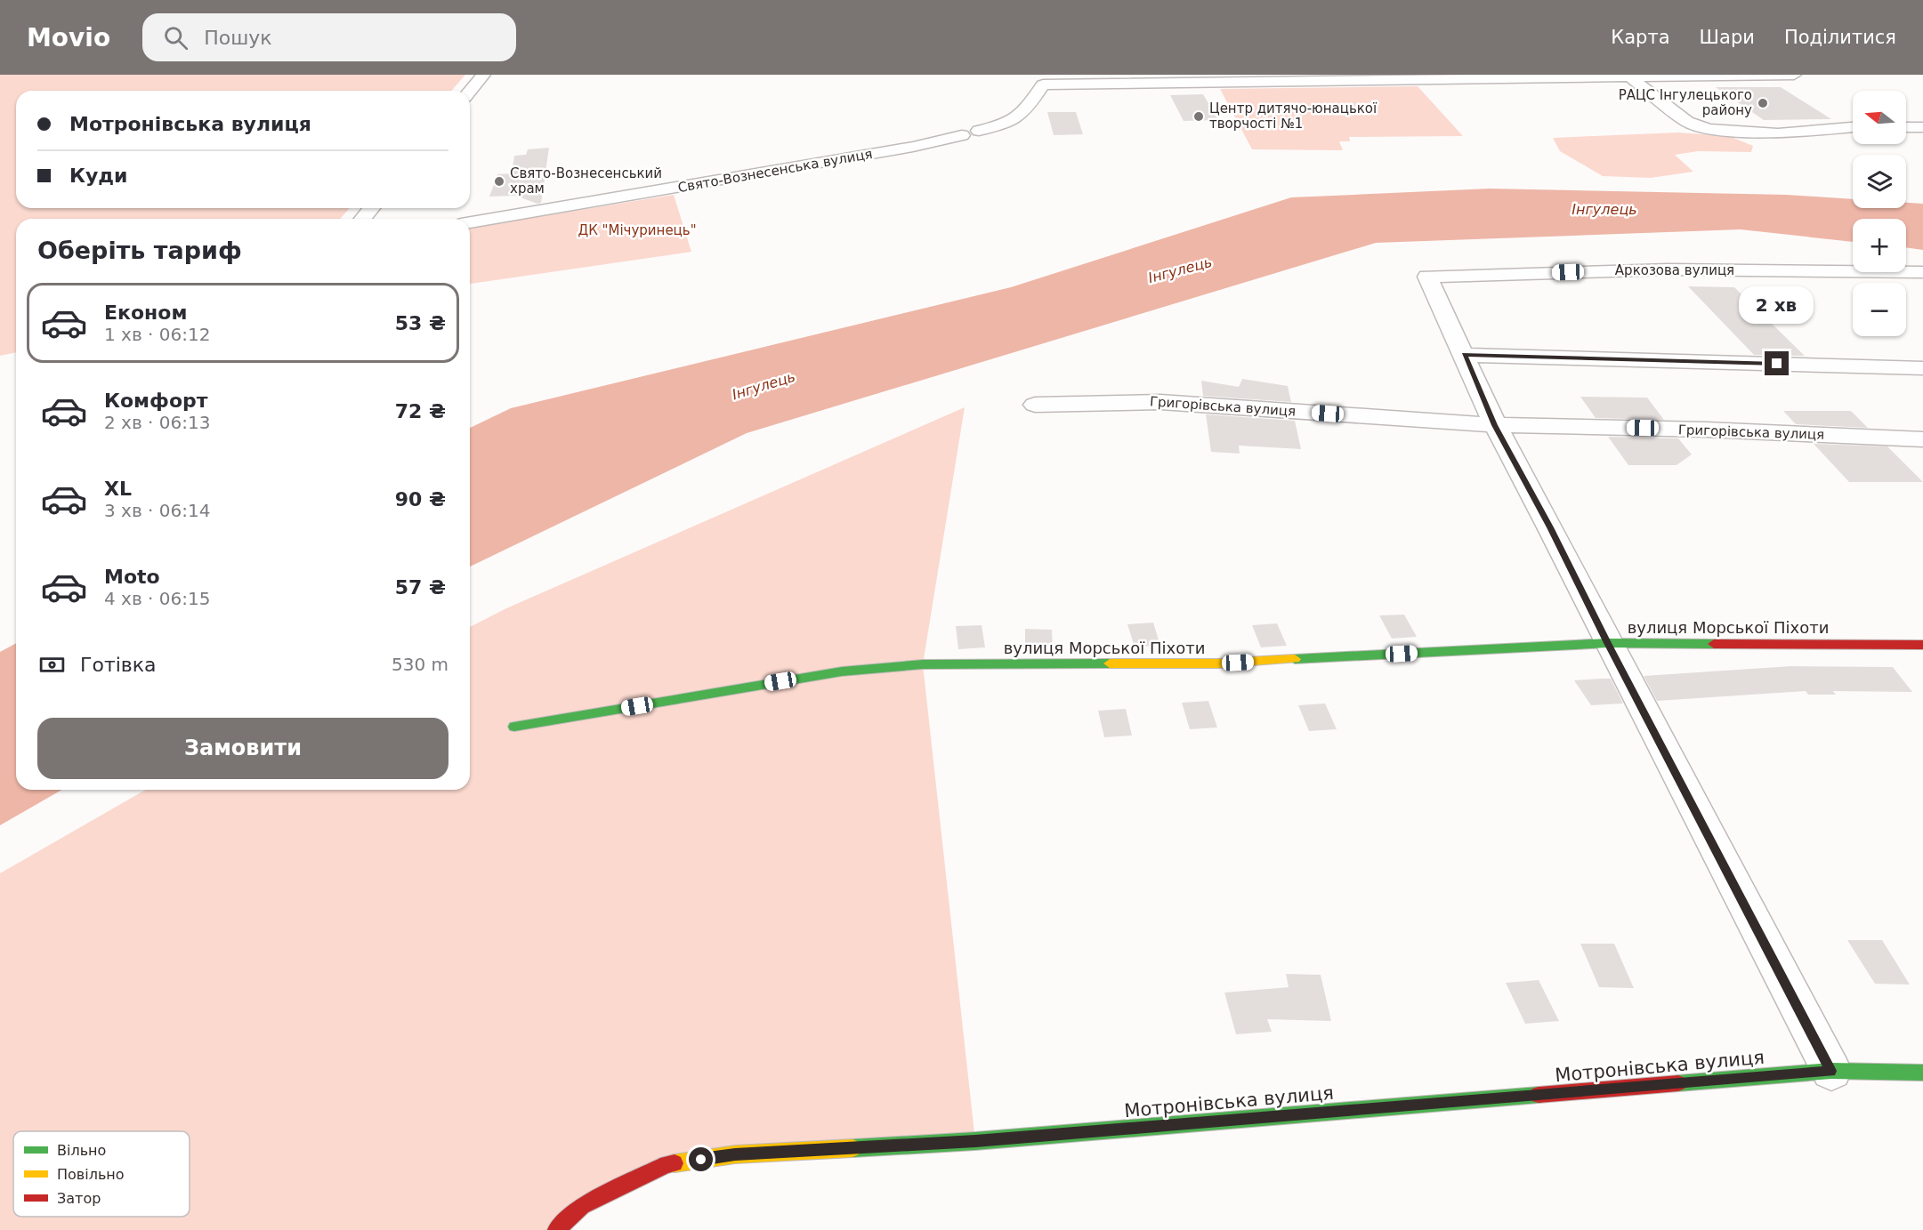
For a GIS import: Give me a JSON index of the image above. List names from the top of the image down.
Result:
{
  "streets": {
    "street": [
      "Свято-Вознесенська вулиця",
      "Аркозова вулиця",
      "Григорівська вулиця",
      "вулиця Морської Піхоти",
      "Мотронівська вулиця"
    ]
  },
  "water": ["Інгулець"],
  "parks": ["ДК \"Мічуринець\""],
  "places": ["РАЦС Інгулецького району", "Центр дитячо-юнацької творчості №1", "Свято-Вознесенський храм"],
  "legend": ["Вільно", "Повільно", "Затор"],
  "north": "left",
  "page": {
    "header": "Movio",
    "search": "Пошук",
    "nav": ["Карта", "Шари", "Поділитися"],
    "map_buttons": ["+", "−"],
    "banner": ["Мотронівська вулиця", "Куди"],
    "heading": "Оберіть тариф",
    "list": [
      {
        "name": "Економ",
        "note": "1 хв · 06:12",
        "value": "53 ₴"
      },
      {
        "name": "Комфорт",
        "note": "2 хв · 06:13",
        "value": "72 ₴"
      },
      {
        "name": "XL",
        "note": "3 хв · 06:14",
        "value": "90 ₴"
      },
      {
        "name": "Moto",
        "note": "4 хв · 06:15",
        "value": "57 ₴"
      }
    ],
    "bubble": "2 хв",
    "pay": ["Готівка", "530 m"],
    "buttons": "Замовити"
  }
}
